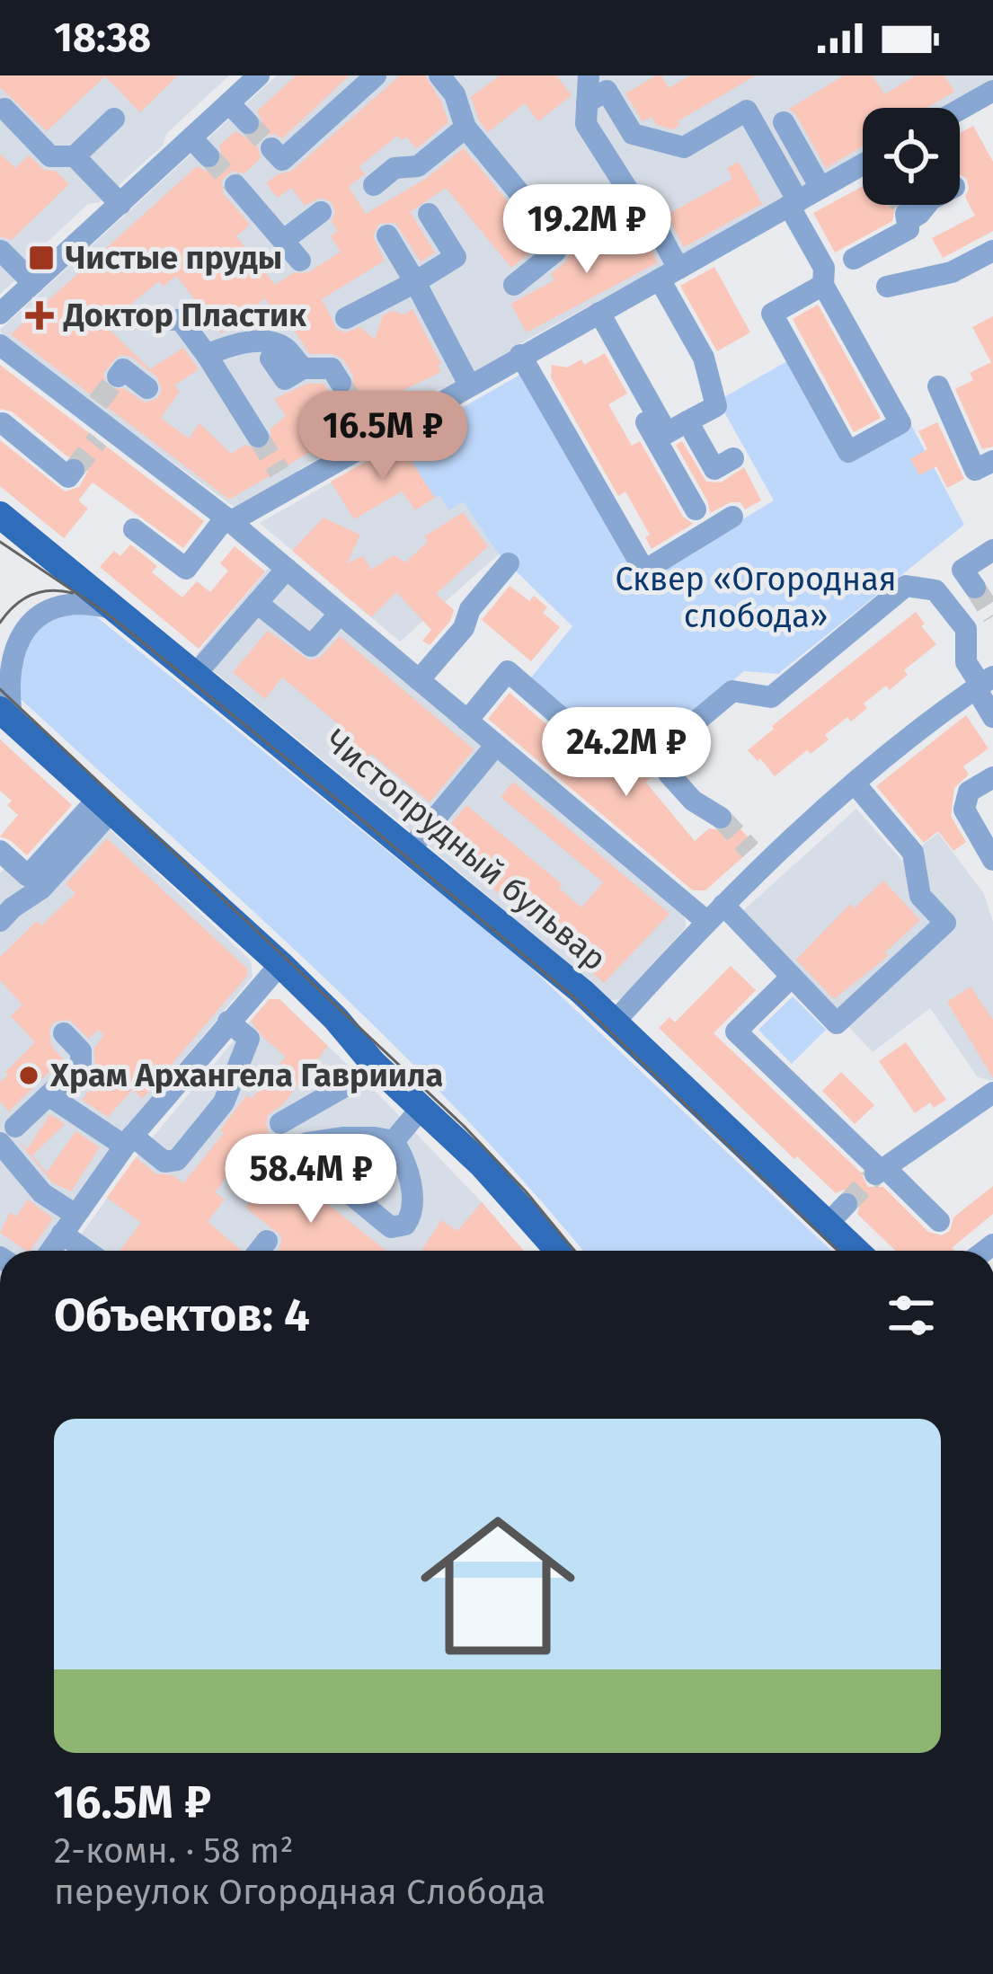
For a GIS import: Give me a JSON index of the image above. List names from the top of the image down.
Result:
{
  "streets": {
    "main road": ["Чистопрудный бульвар"]
  },
  "parks": ["Сквер «Огородная слобода»"],
  "places": {
    "transit": ["Чистые пруды"],
    "health": ["Доктор Пластик"],
    "other": ["Храм Архангела Гавриила"]
  },
  "page": {
    "status": "18:38",
    "price": [
      "19.2M ₽",
      "16.5M ₽",
      "24.2M ₽",
      "58.4M ₽"
    ],
    "heading": "Объектов: 4",
    "list": [
      {
        "name": "16.5M ₽",
        "note": "2-комн. · 58 m² · переулок Огородная Слобода"
      }
    ]
  }
}
